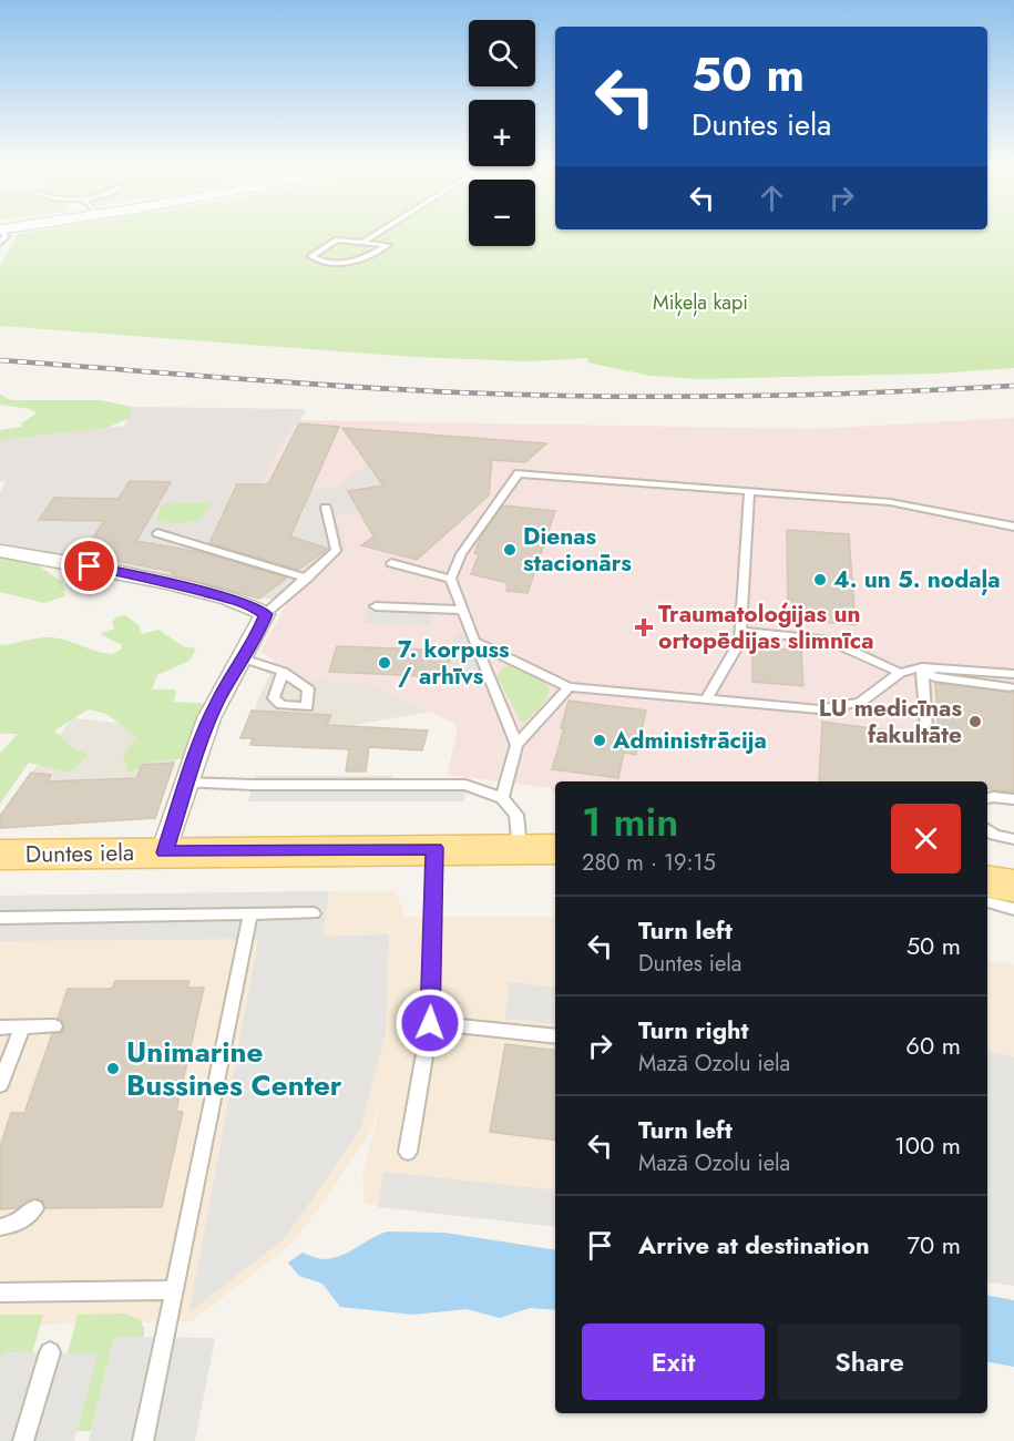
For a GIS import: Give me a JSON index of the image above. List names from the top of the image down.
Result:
{
  "streets": {
    "main road": ["Duntes iela"]
  },
  "parks": ["Miķeļa kapi"],
  "places": {
    "other": [
      "Dienas stacionārs",
      "4. un 5. nodaļa",
      "7. korpuss / arhīvs",
      "LU medicīnas fakultāte",
      "Administrācija",
      "Unimarine Bussines Center"
    ],
    "health": ["Traumatoloģijas un ortopēdijas slimnīca"]
  },
  "page": {
    "map_buttons": ["+", "−"],
    "turn": ["50 m", "Duntes iela"],
    "heading": ["1 min", "280 m · 19:15"],
    "list": [
      {
        "name": "Turn left",
        "note": "Duntes iela",
        "value": "50 m"
      },
      {
        "name": "Turn right",
        "note": "Mazā Ozolu iela",
        "value": "60 m"
      },
      {
        "name": "Turn left",
        "note": "Mazā Ozolu iela",
        "value": "100 m"
      },
      {
        "name": "Arrive at destination",
        "value": "70 m"
      }
    ],
    "buttons": ["Exit", "Share"]
  }
}
